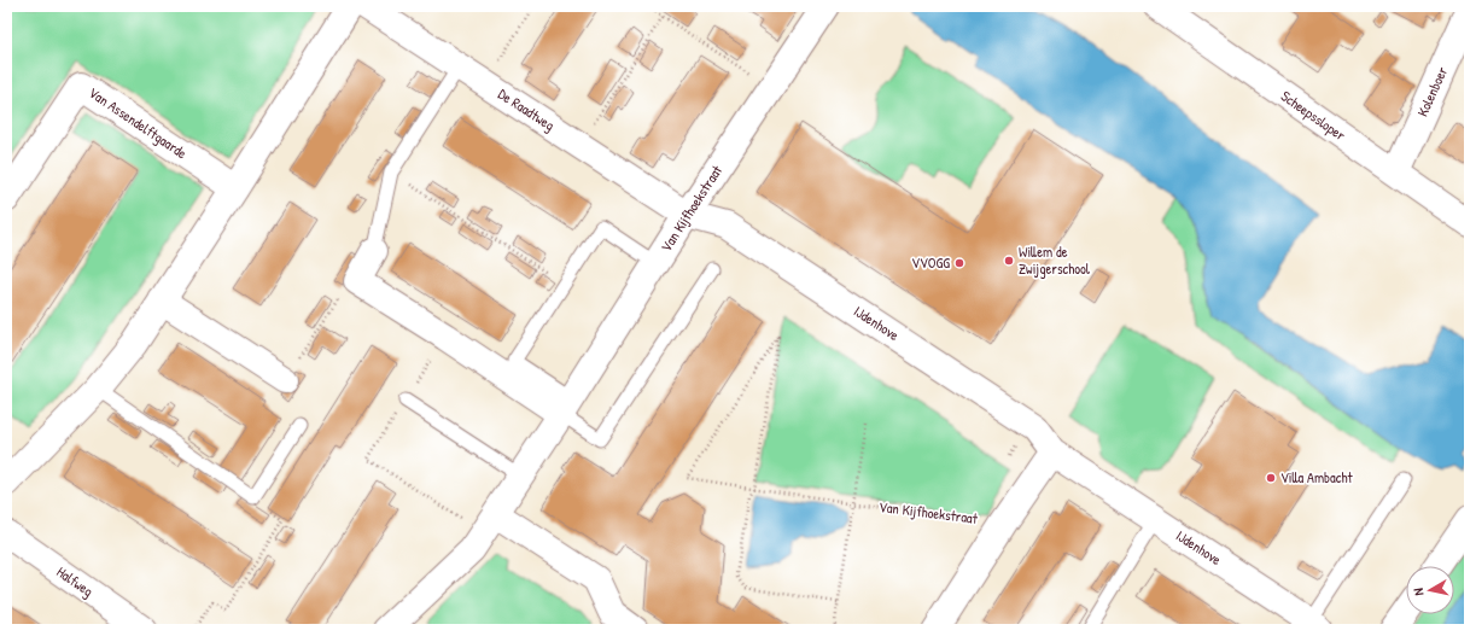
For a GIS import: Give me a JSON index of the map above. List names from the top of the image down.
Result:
{
  "streets": {
    "street": [
      "Kolenboer",
      "De Raadtweg",
      "Scheepssloper",
      "Van Assendelftgaarde",
      "Van Kijfhoekstraat",
      "IJdenhove",
      "Halfweg"
    ]
  },
  "crossings": [
    ["Kolenboer", "Scheepssloper"],
    ["De Raadtweg", "Van Kijfhoekstraat"],
    ["De Raadtweg", "IJdenhove"],
    ["Van Kijfhoekstraat", "IJdenhove"]
  ],
  "places": ["Willem de Zwijgerschool", "VVOGG", "Villa Ambacht"],
  "north": "left"
}
